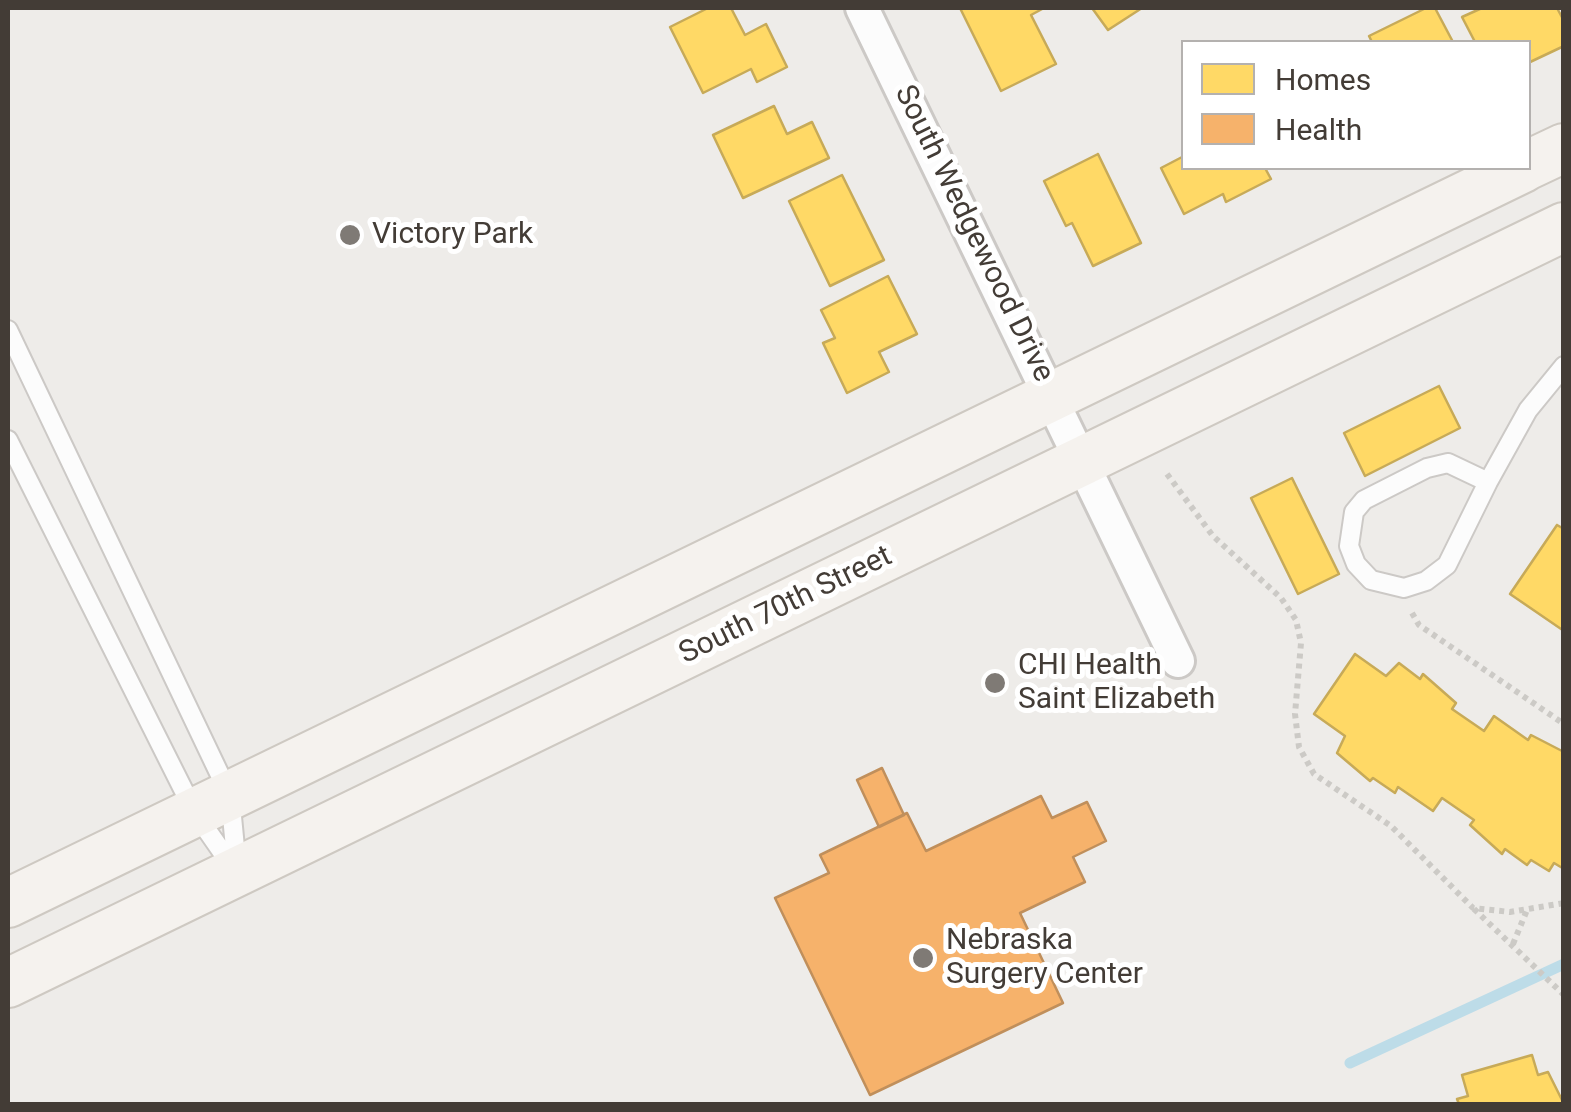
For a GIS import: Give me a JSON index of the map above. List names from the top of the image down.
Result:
{
  "streets": {
    "main road": ["South 70th Street"],
    "street": ["South Wedgewood Drive"]
  },
  "crossings": [
    ["South Wedgewood Drive", "South 70th Street"]
  ],
  "places": ["Victory Park", "CHI Health Saint Elizabeth", "Nebraska Surgery Center"],
  "legend": ["Homes", "Health"]
}
